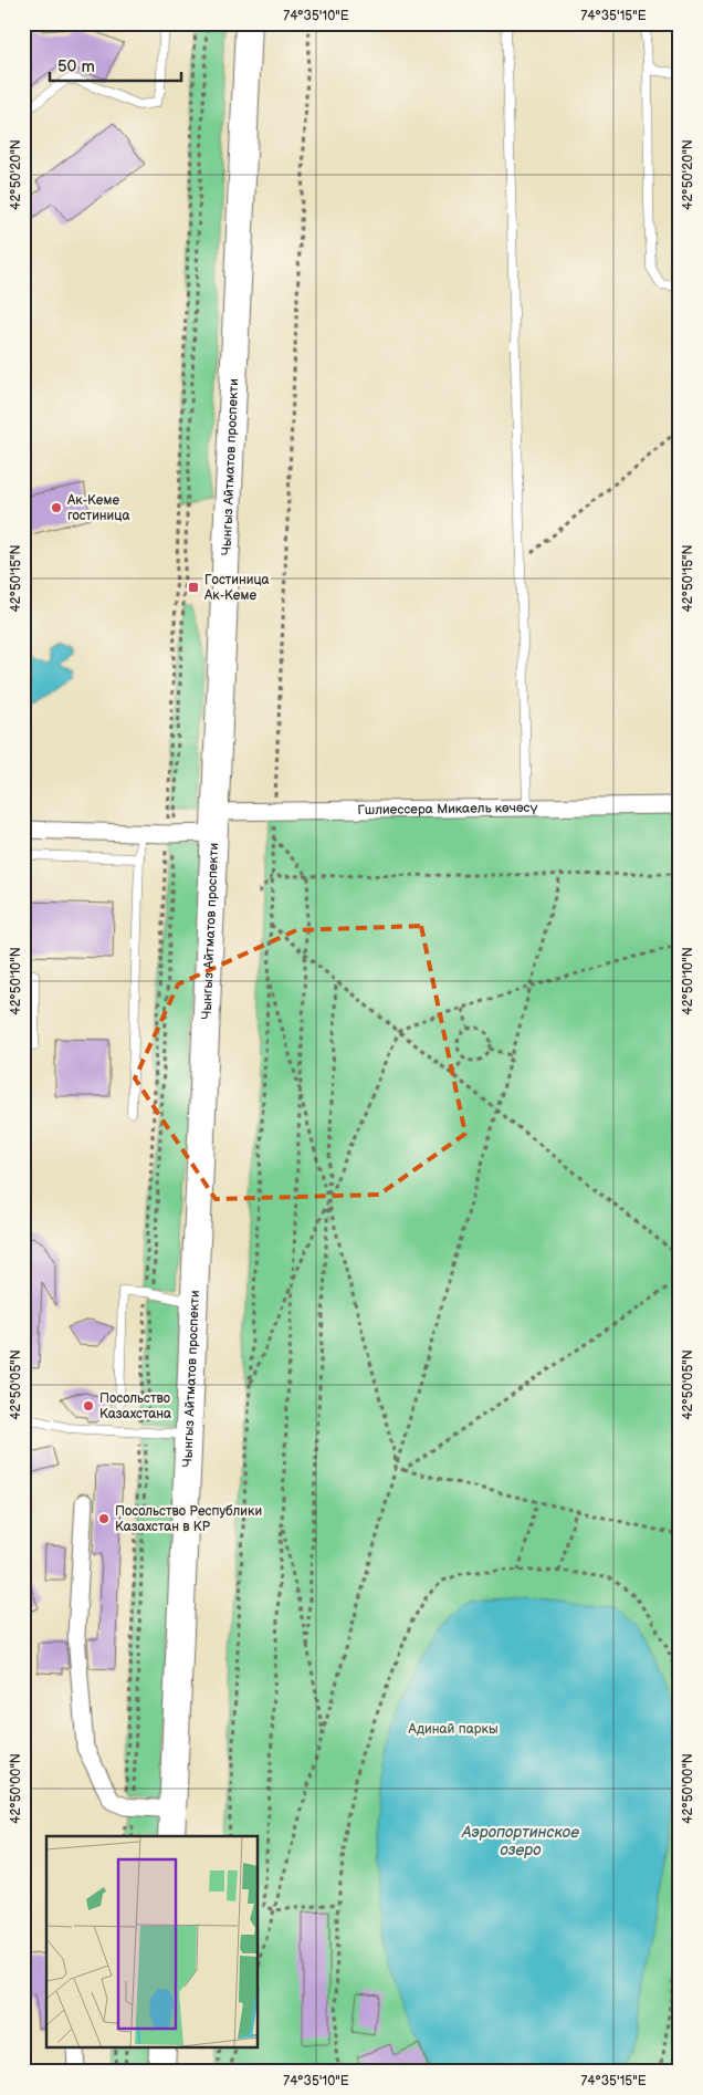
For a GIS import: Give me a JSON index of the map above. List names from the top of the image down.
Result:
{
  "streets": {
    "main road": ["Чынгыз Айтматов проспекти"],
    "street": ["Гшлиессера Микаель көчөсү"]
  },
  "crossings": [
    ["Чынгыз Айтматов проспекти", "Гшлиессера Микаель көчөсү"]
  ],
  "water": ["Аэропортинское озеро"],
  "parks": ["Адинай паркы"],
  "places": {
    "other": ["Ак-Кеме гостиница", "Посольство Казахстана", "Посольство Республики Казахстан в КР"],
    "transit": ["Гостиница Ак-Кеме"]
  },
  "scale_bar": "50 m",
  "coordinates": [
    "74°35'10\"E",
    "74°35'15\"E",
    "42°50'20\"N",
    "42°50'15\"N",
    "42°50'10\"N",
    "42°50'05\"N",
    "42°50'00\"N"
  ]
}
